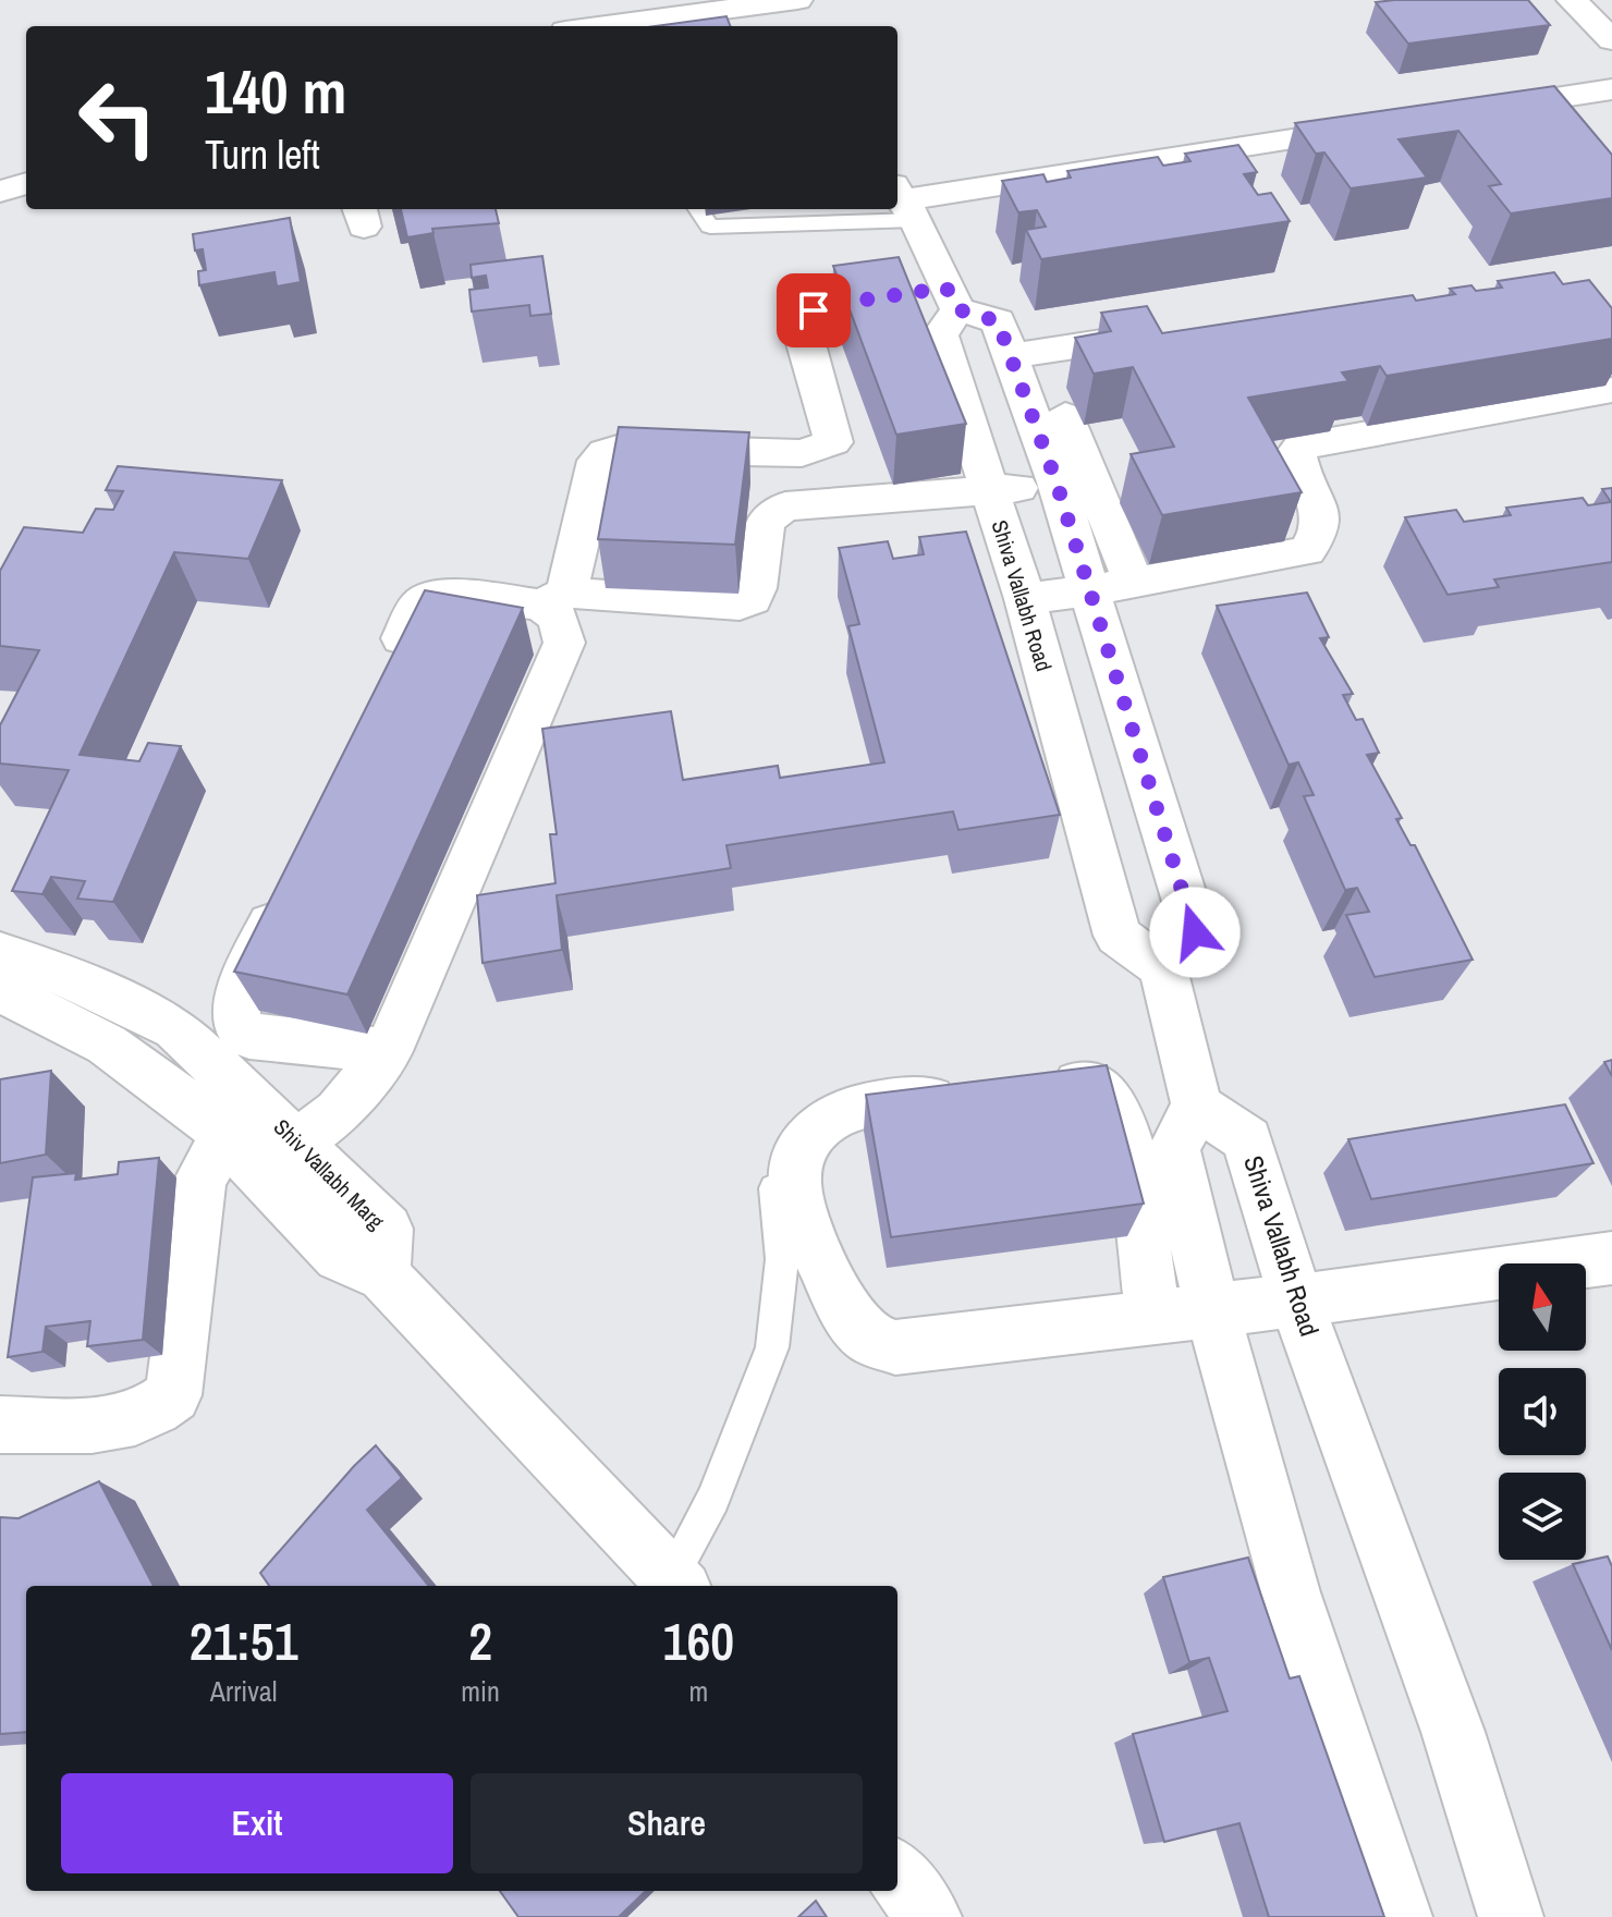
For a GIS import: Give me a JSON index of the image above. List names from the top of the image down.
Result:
{
  "streets": {
    "street": ["Shiva Vallabh Road", "Shiv Vallabh Marg"]
  },
  "north": "top",
  "page": {
    "turn": ["140 m", "Turn left"],
    "eta": [
      "21:51",
      "Arrival",
      "2",
      "min",
      "160",
      "m"
    ],
    "buttons": ["Exit", "Share"]
  }
}
